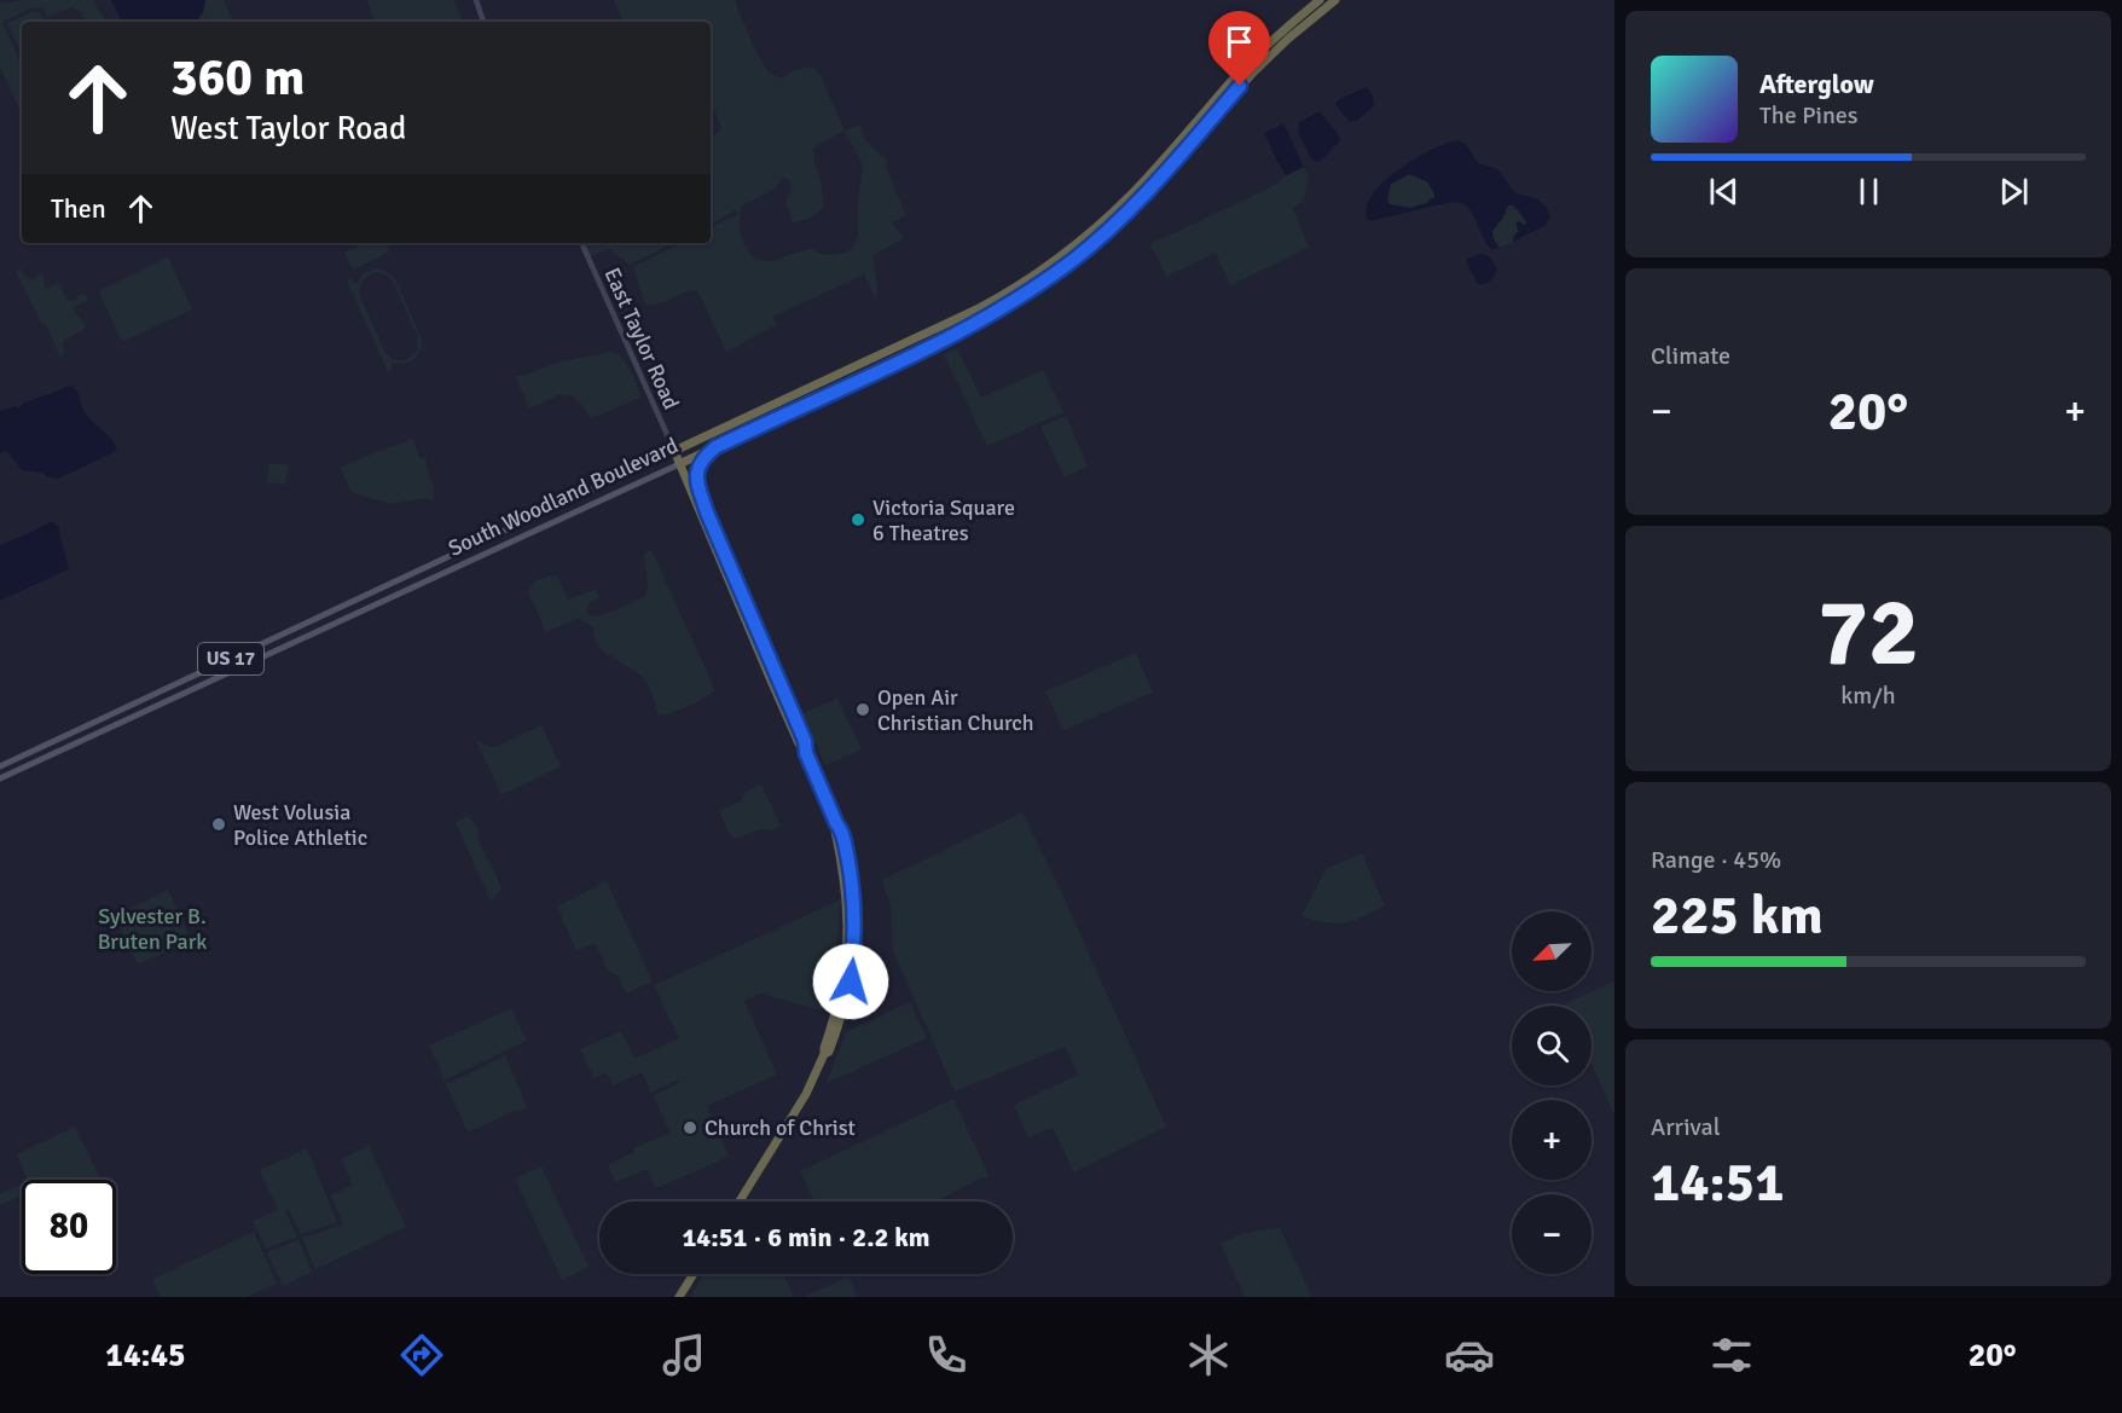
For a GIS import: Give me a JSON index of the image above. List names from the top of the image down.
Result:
{
  "streets": {
    "highway": ["South Woodland Boulevard", "US 17"],
    "main road": ["East Taylor Road"]
  },
  "crossings": [
    ["East Taylor Road", "South Woodland Boulevard"]
  ],
  "parks": ["Sylvester B. Bruten Park"],
  "places": [
    "Victoria Square 6 Theatres",
    "Open Air Christian Church",
    "West Volusia Police Athletic",
    "Church of Christ"
  ],
  "north": "bottom left",
  "page": {
    "turn": ["360 m", "West Taylor Road"],
    "song": ["Afterglow", "The Pines"],
    "then": "Then",
    "tile": [
      "Climate",
      ["72", "km/h"],
      ["Range · 45%", "225 km"],
      ["Arrival", "14:51"]
    ],
    "heat": ["−", "20°", "+"],
    "map_buttons": ["+", "−"],
    "limit": "80",
    "trip": "14:51 · 6 min · 2.2 km",
    "tabs": ["14:45", "20°"]
  }
}
